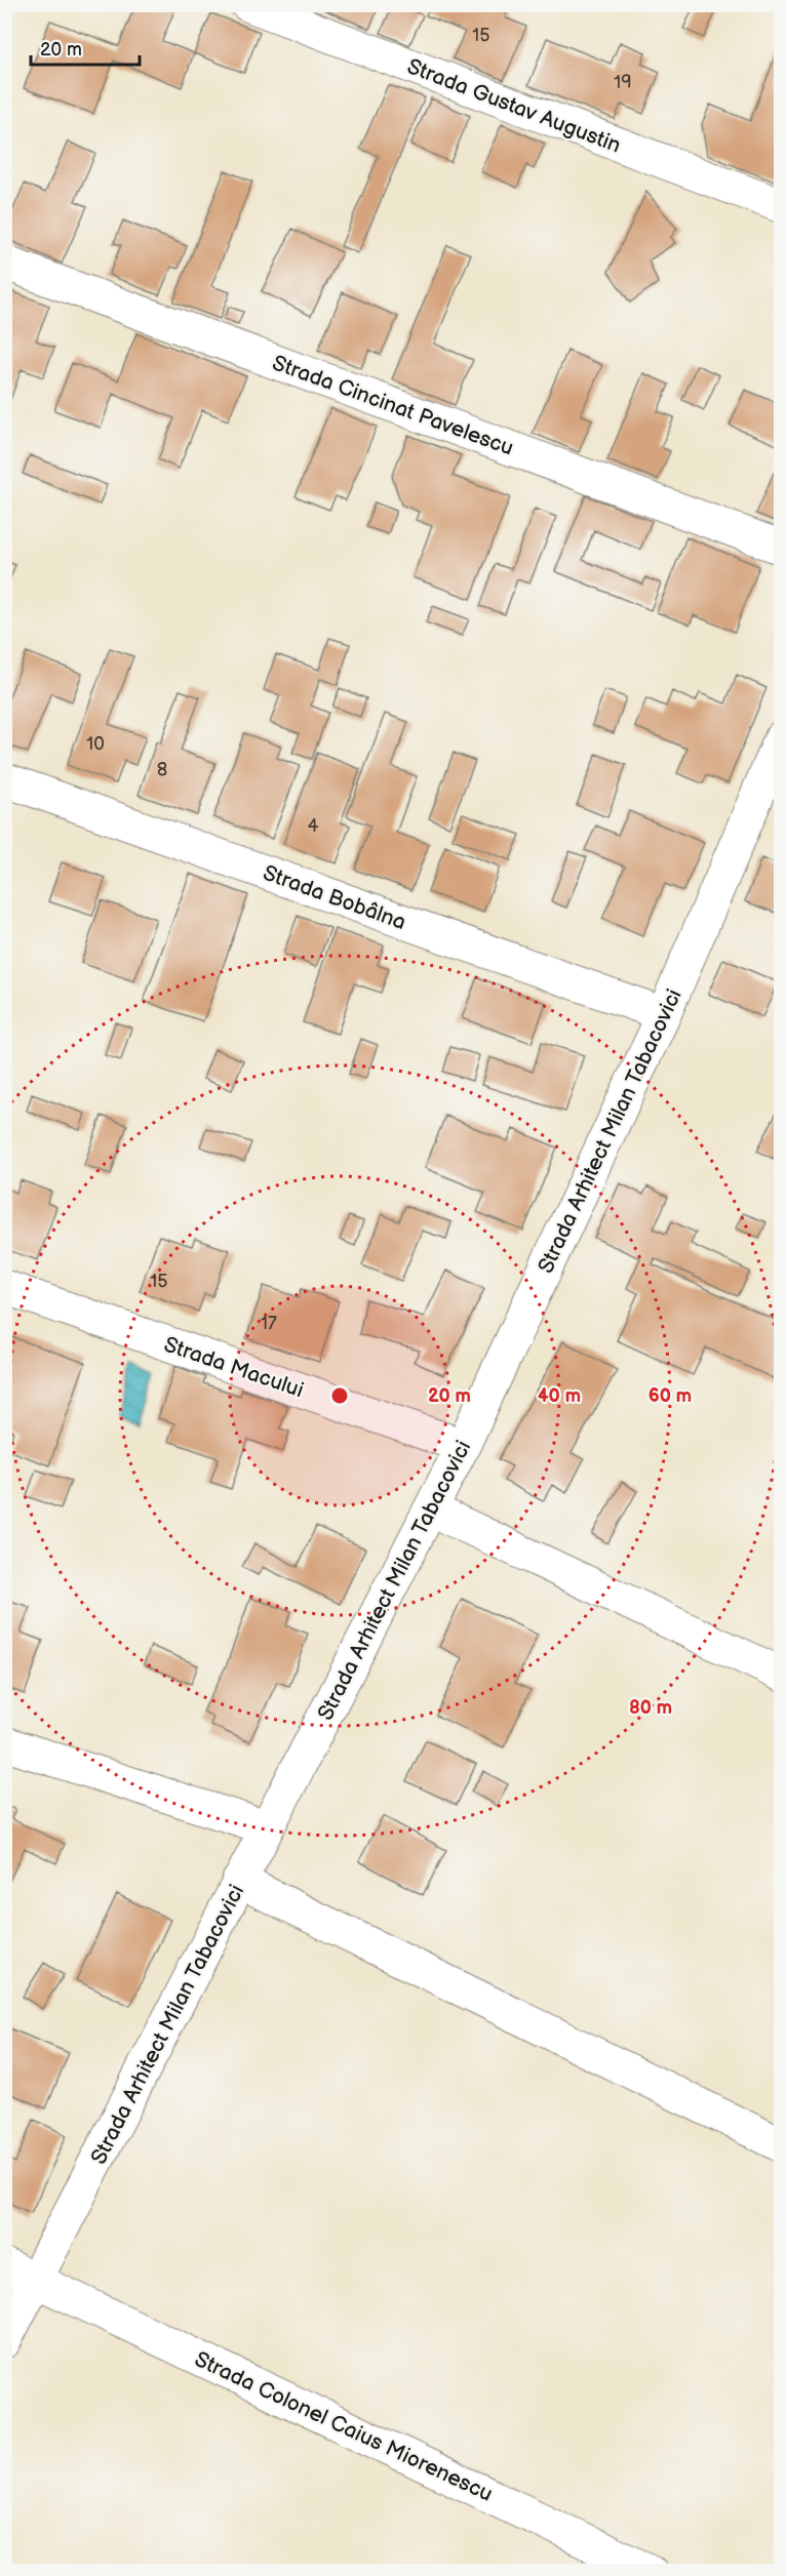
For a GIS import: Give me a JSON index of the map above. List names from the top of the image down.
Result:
{
  "streets": {
    "street": [
      "Strada Gustav Augustin",
      "Strada Cincinat Pavelescu",
      "Strada Bobâlna",
      "Strada Arhitect Milan Tabacovici",
      "Strada Macului",
      "Strada Colonel Caius Miorenescu"
    ]
  },
  "crossings": [
    ["Strada Bobâlna", "Strada Arhitect Milan Tabacovici"],
    ["Strada Arhitect Milan Tabacovici", "Strada Macului"],
    ["Strada Arhitect Milan Tabacovici", "Strada Colonel Caius Miorenescu"]
  ],
  "house_numbers": [
    "15",
    "19",
    "10",
    "8",
    "4",
    "15",
    "17"
  ],
  "scale_bar": "20 m",
  "rings": [
    "20 m",
    "40 m",
    "60 m",
    "80 m"
  ]
}
